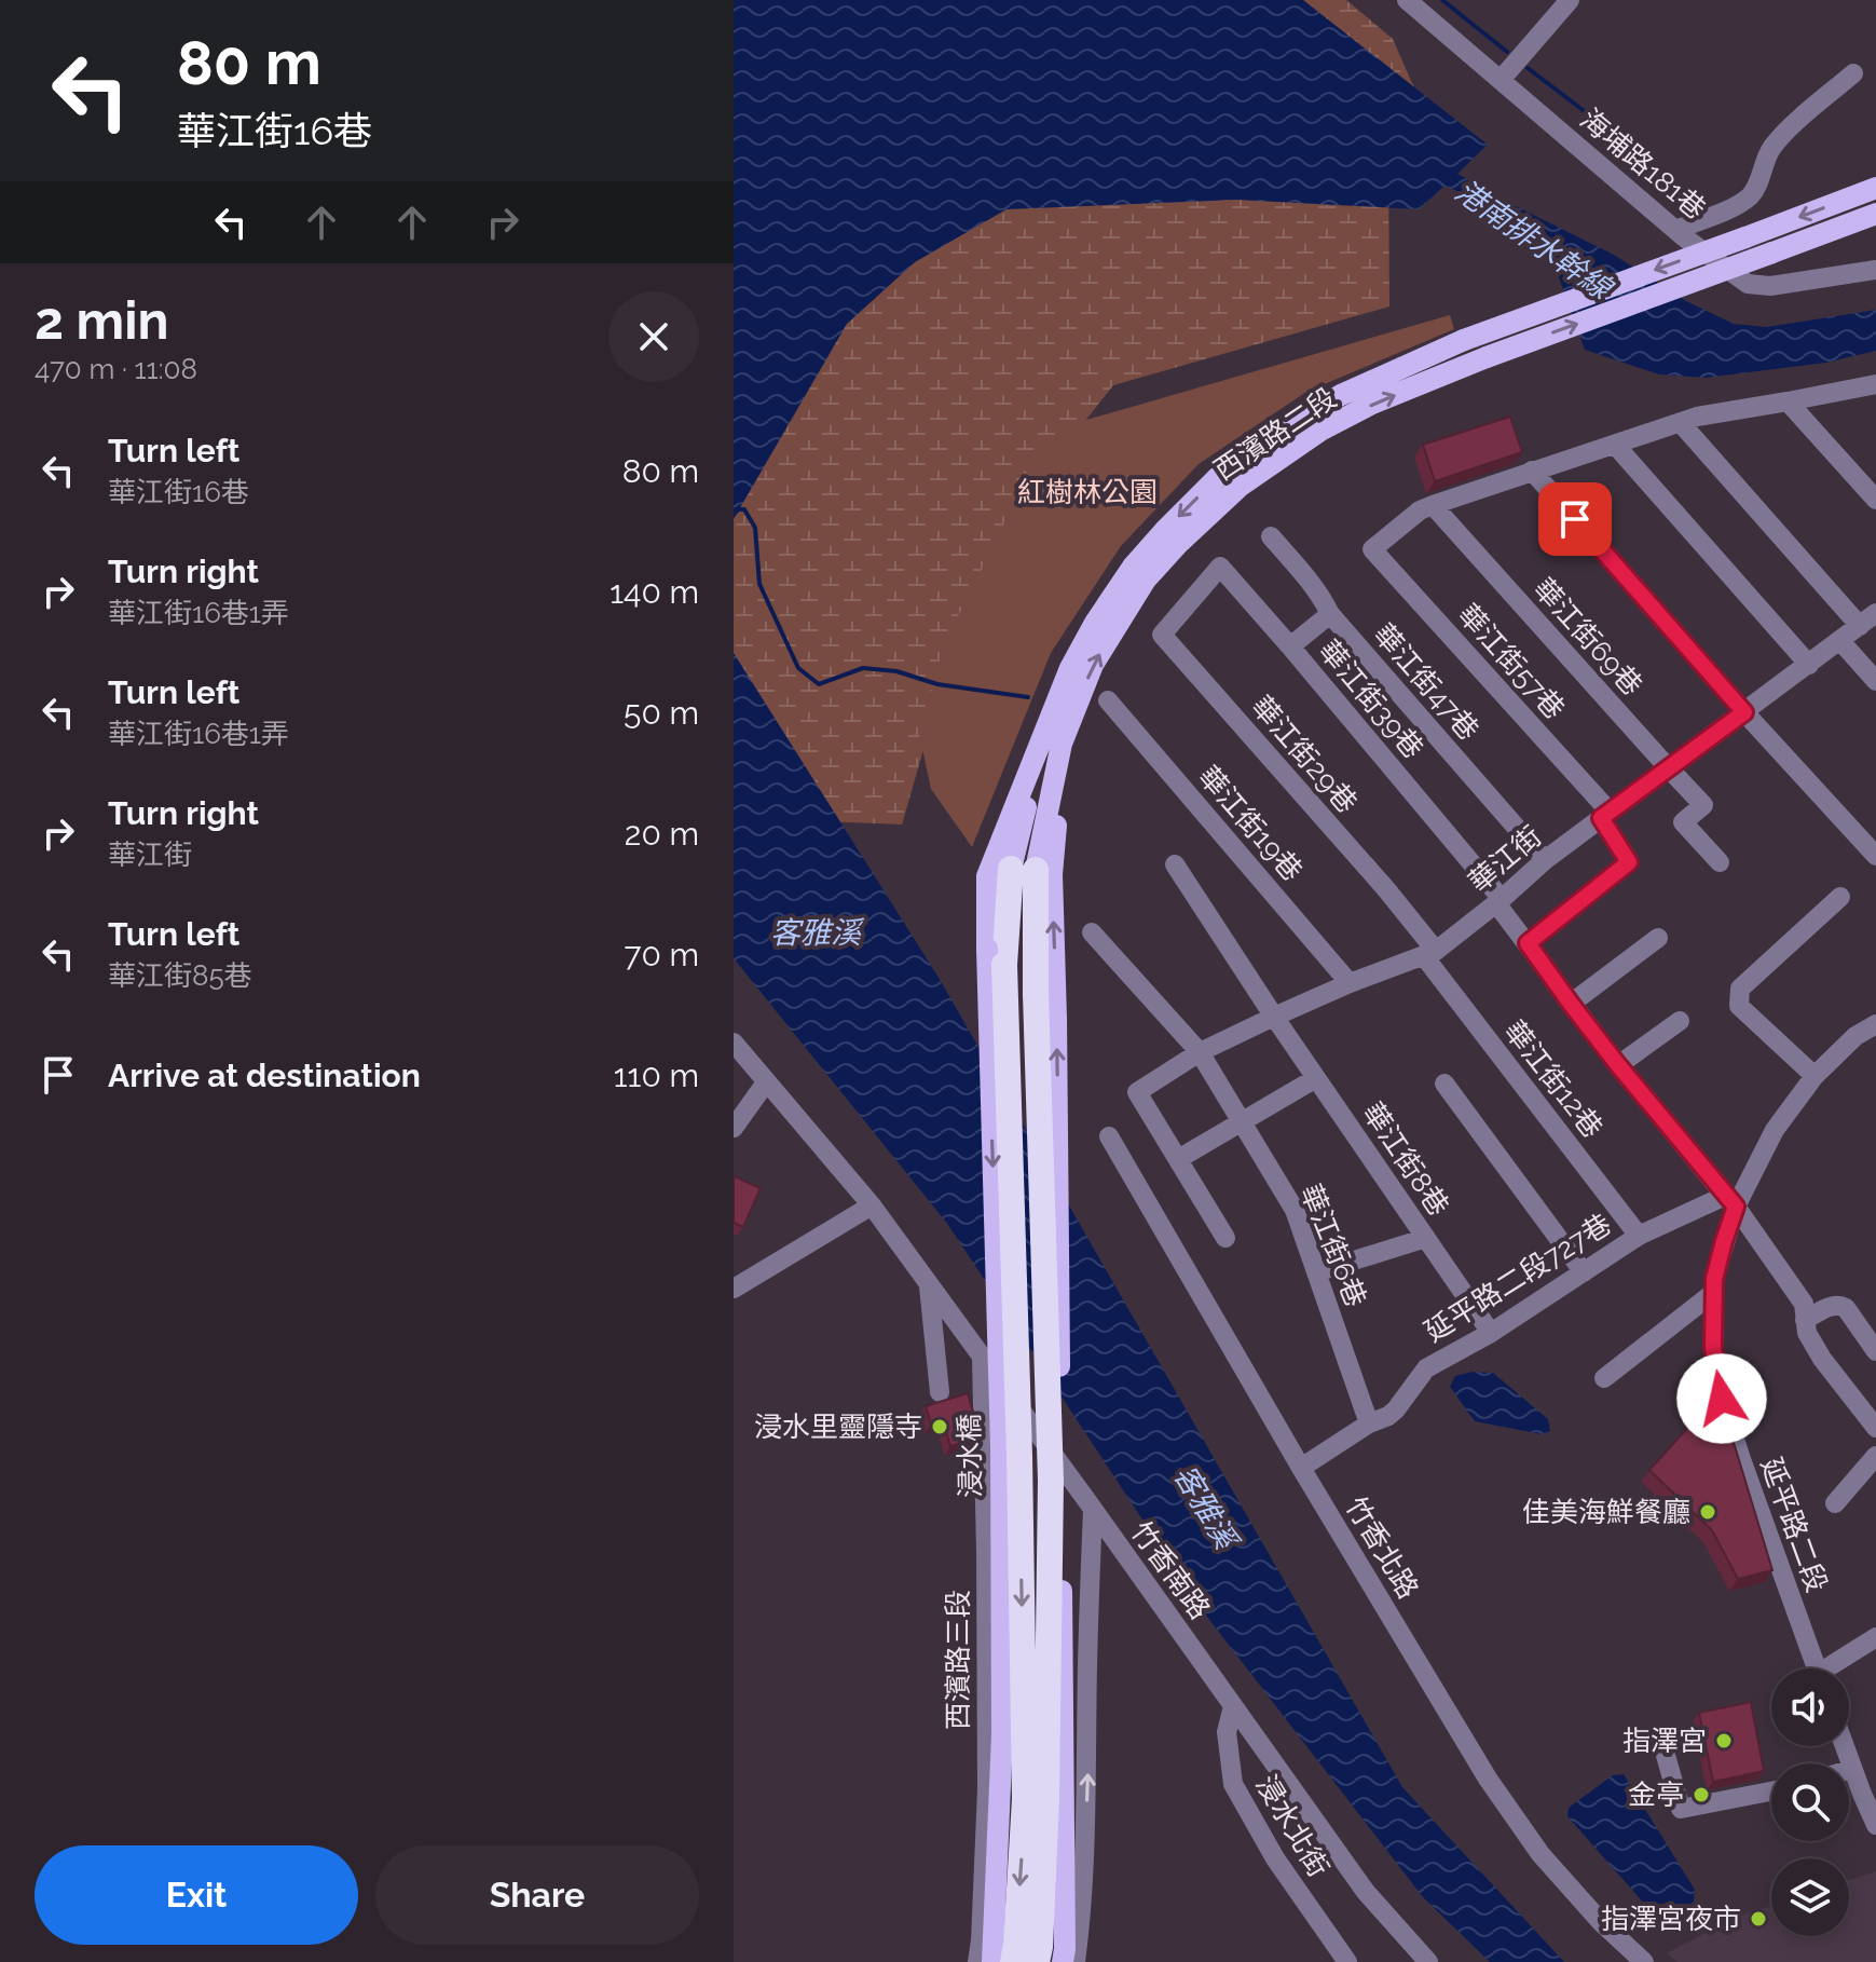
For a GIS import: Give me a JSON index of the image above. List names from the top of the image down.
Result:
{
  "streets": {
    "highway": ["浸水橋"],
    "main road": ["西濱路二段"],
    "street": [
      "海埔路181巷",
      "華江街69巷",
      "華江街57巷",
      "華江街47巷",
      "華江街39巷",
      "華江街29巷",
      "華江街19巷",
      "華江街",
      "華江街12巷",
      "華江街8巷",
      "華江街6巷",
      "延平路二段727巷",
      "延平路二段",
      "竹香北路",
      "竹香南路",
      "西濱路三段",
      "浸水北街"
    ]
  },
  "crossings": [
    ["西濱路二段", "浸水橋"],
    ["華江街69巷", "華江街57巷"],
    ["華江街69巷", "華江街"],
    ["華江街57巷", "華江街39巷"],
    ["華江街57巷", "華江街"],
    ["華江街47巷", "華江街"],
    ["華江街39巷", "華江街29巷"],
    ["華江街39巷", "華江街"],
    ["華江街39巷", "延平路二段727巷"],
    ["華江街39巷", "延平路二段"],
    ["華江街29巷", "華江街"],
    ["華江街29巷", "華江街12巷"],
    ["華江街19巷", "華江街"],
    ["華江街", "華江街12巷"],
    ["華江街", "華江街8巷"],
    ["華江街", "華江街6巷"],
    ["華江街12巷", "延平路二段727巷"],
    ["華江街8巷", "延平路二段727巷"],
    ["華江街6巷", "延平路二段727巷"],
    ["延平路二段727巷", "延平路二段"],
    ["延平路二段727巷", "竹香北路"],
    ["竹香南路", "西濱路三段"],
    ["竹香南路", "浸水北街"]
  ],
  "one_way": ["浸水橋"],
  "water": ["港南排水幹線", "客雅溪"],
  "parks": ["紅樹林公園"],
  "places": [
    "浸水里靈隱寺",
    "佳美海鮮餐廳",
    "指澤宮",
    "金亭",
    "指澤宮夜市"
  ],
  "page": {
    "turn": ["80 m", "華江街16巷"],
    "heading": ["2 min", "470 m · 11:08"],
    "list": [
      {
        "name": "Turn left",
        "note": "華江街16巷",
        "value": "80 m"
      },
      {
        "name": "Turn right",
        "note": "華江街16巷1弄",
        "value": "140 m"
      },
      {
        "name": "Turn left",
        "note": "華江街16巷1弄",
        "value": "50 m"
      },
      {
        "name": "Turn right",
        "note": "華江街",
        "value": "20 m"
      },
      {
        "name": "Turn left",
        "note": "華江街85巷",
        "value": "70 m"
      },
      {
        "name": "Arrive at destination",
        "value": "110 m"
      }
    ],
    "buttons": ["Exit", "Share"]
  }
}
